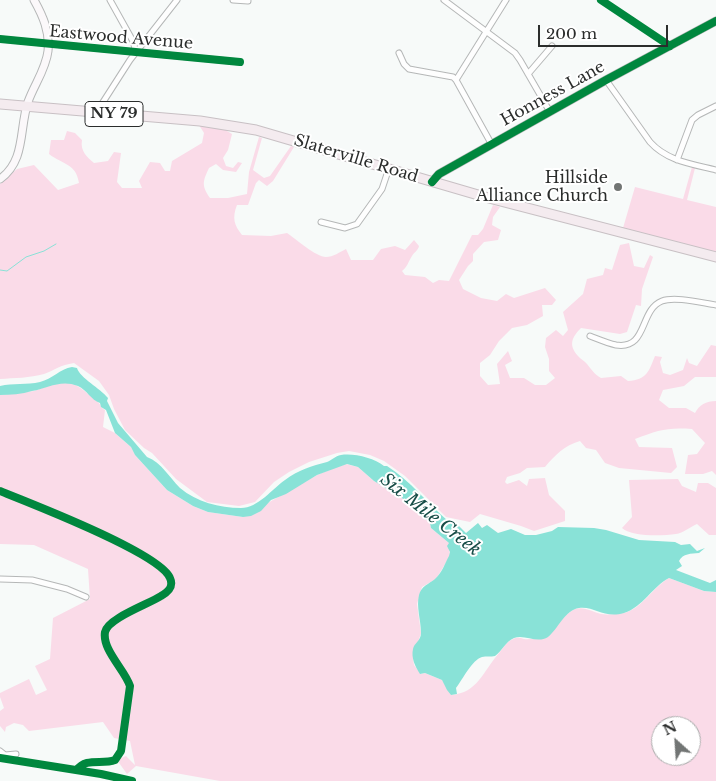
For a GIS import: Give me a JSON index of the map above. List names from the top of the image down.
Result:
{
  "streets": {
    "highway": ["NY 79", "Slaterville Road"],
    "street": ["Eastwood Avenue", "Honness Lane"]
  },
  "crossings": [
    ["Honness Lane", "Slaterville Road"],
    ["NY 79", "Slaterville Road"]
  ],
  "water": ["Six Mile Creek"],
  "places": ["Hillside Alliance Church"],
  "scale_bar": "200 m",
  "north": "top left"
}
